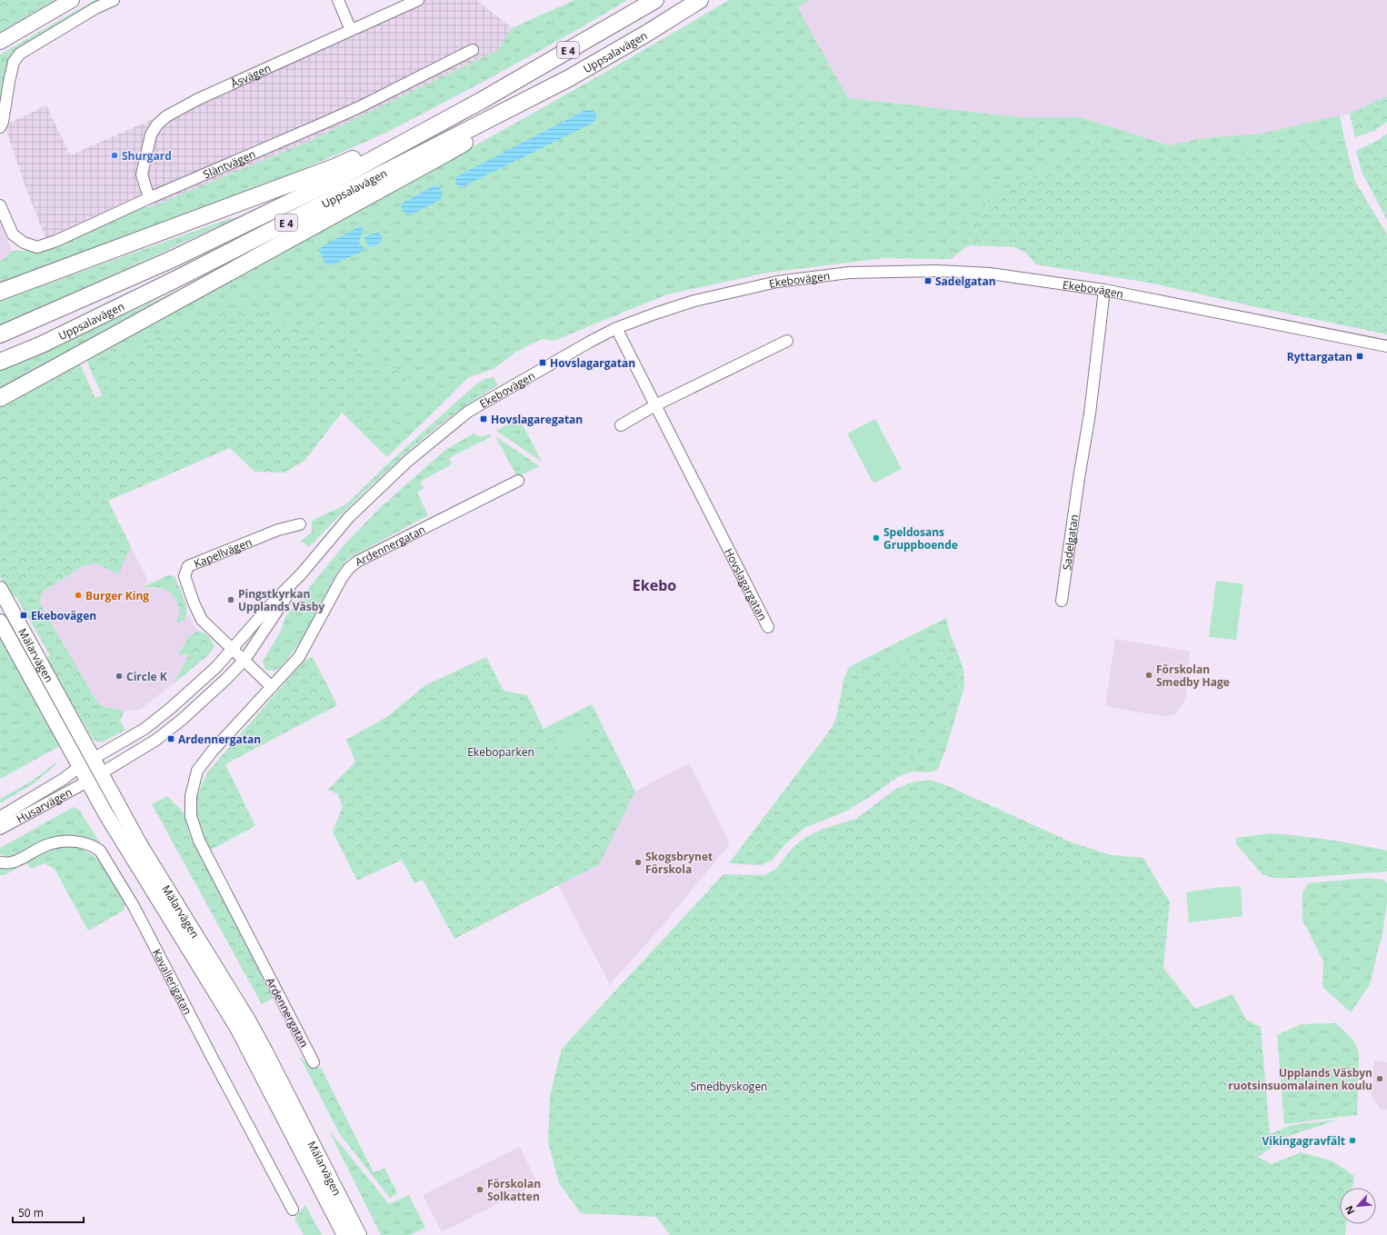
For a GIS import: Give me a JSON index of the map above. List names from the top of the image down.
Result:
{
  "streets": {
    "highway": ["E 4", "Uppsalavägen"],
    "main road": ["Mälarvägen"],
    "street": [
      "Åsvägen",
      "Släntvägen",
      "Ekebovägen",
      "Sadelgatan",
      "Ardennergatan",
      "Kapellvägen",
      "Hovslagargatan",
      "Husarvägen",
      "Kavallerigatan"
    ]
  },
  "crossings": [
    ["Åsvägen", "Släntvägen"],
    ["Ekebovägen", "Sadelgatan"],
    ["Ekebovägen", "Kapellvägen"],
    ["Ekebovägen", "Hovslagargatan"],
    ["Ekebovägen", "Mälarvägen"],
    ["Ardennergatan", "Kapellvägen"],
    ["Mälarvägen", "Husarvägen"]
  ],
  "districts": ["Ekebo"],
  "parks": ["Ekeboparken", "Smedbyskogen"],
  "places": {
    "other": [
      "Shurgard",
      "Speldosans Gruppboende",
      "Burger King",
      "Pingstkyrkan Upplands Väsby",
      "Förskolan Smedby Hage",
      "Circle K",
      "Skogsbrynet Förskola",
      "Upplands Väsbyn ruotsinsuomalainen koulu",
      "Vikingagravfält",
      "Förskolan Solkatten"
    ],
    "transit": [
      "Sadelgatan",
      "Ryttargatan",
      "Hovslagargatan",
      "Hovslagaregatan",
      "Ekebovägen",
      "Ardennergatan"
    ]
  },
  "scale_bar": "50 m",
  "north": "bottom left"
}
